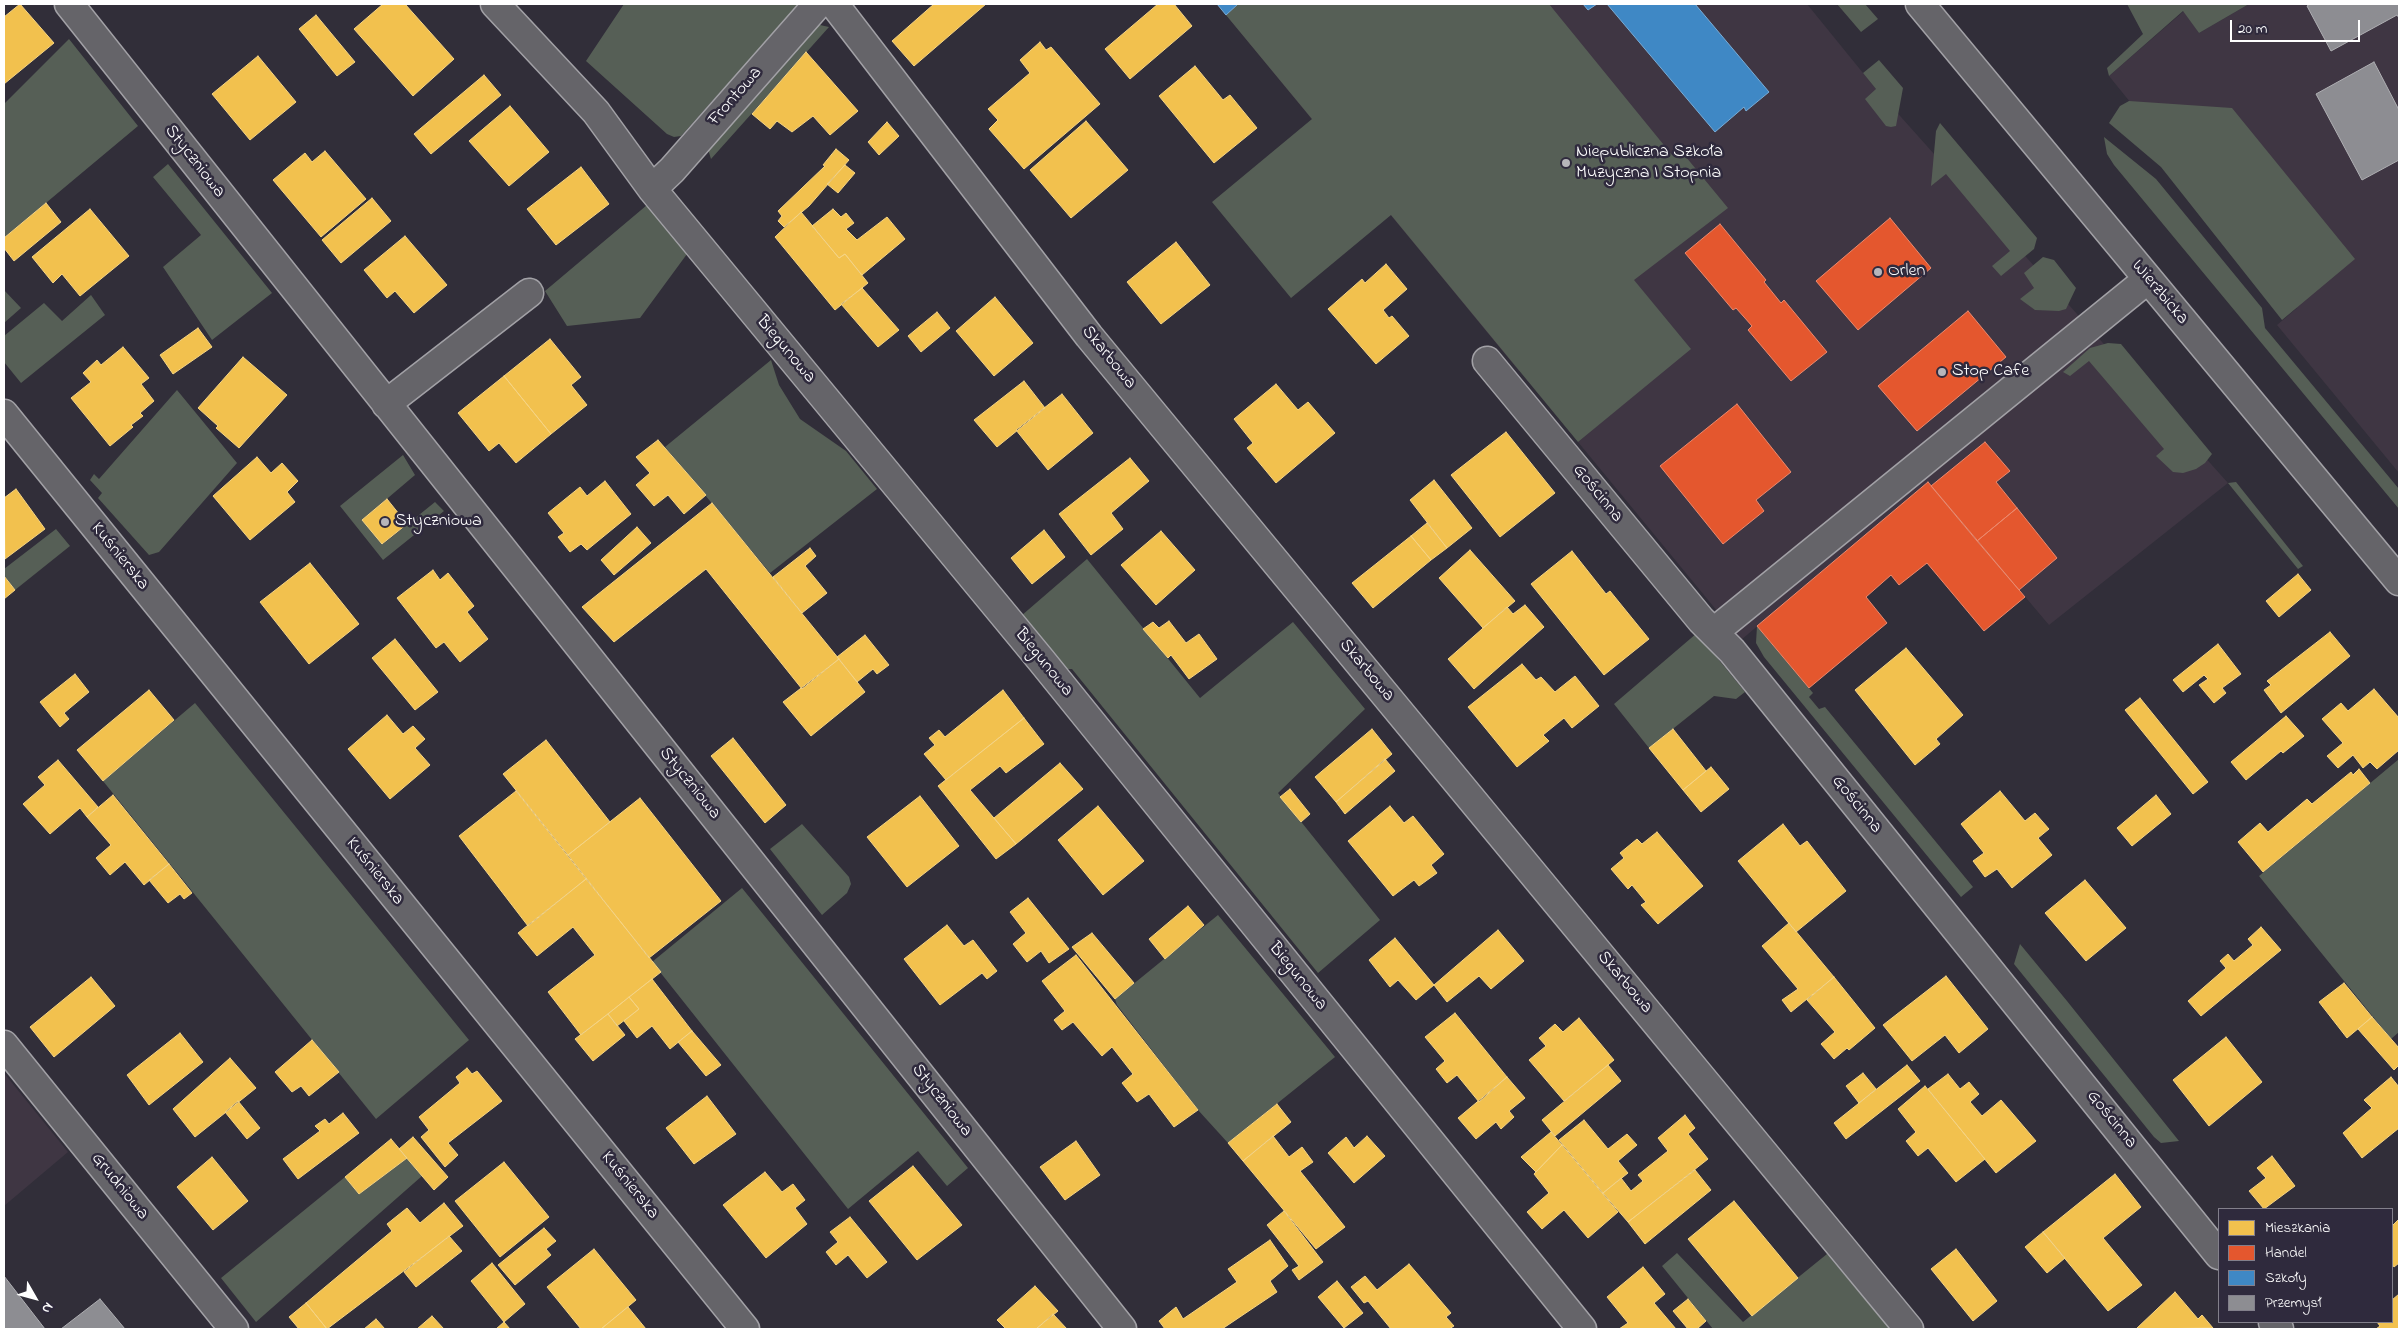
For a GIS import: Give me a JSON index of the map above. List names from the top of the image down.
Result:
{
  "streets": {
    "street": [
      "Frontowa",
      "Styczniowa",
      "Wierzbicka",
      "Biegunowa",
      "Skarbowa",
      "Gościnna",
      "Kuśnierska",
      "Grudniowa"
    ]
  },
  "crossings": [
    ["Frontowa", "Biegunowa"]
  ],
  "places": [
    "Niepubliczna Szkoła Muzyczna I Stopnia",
    "Orlen",
    "Stop Cafe",
    "Styczniowa"
  ],
  "legend": [
    "Mieszkania",
    "Handel",
    "Szkoły",
    "Przemysł"
  ],
  "scale_bar": "20 m",
  "north": "bottom right"
}
